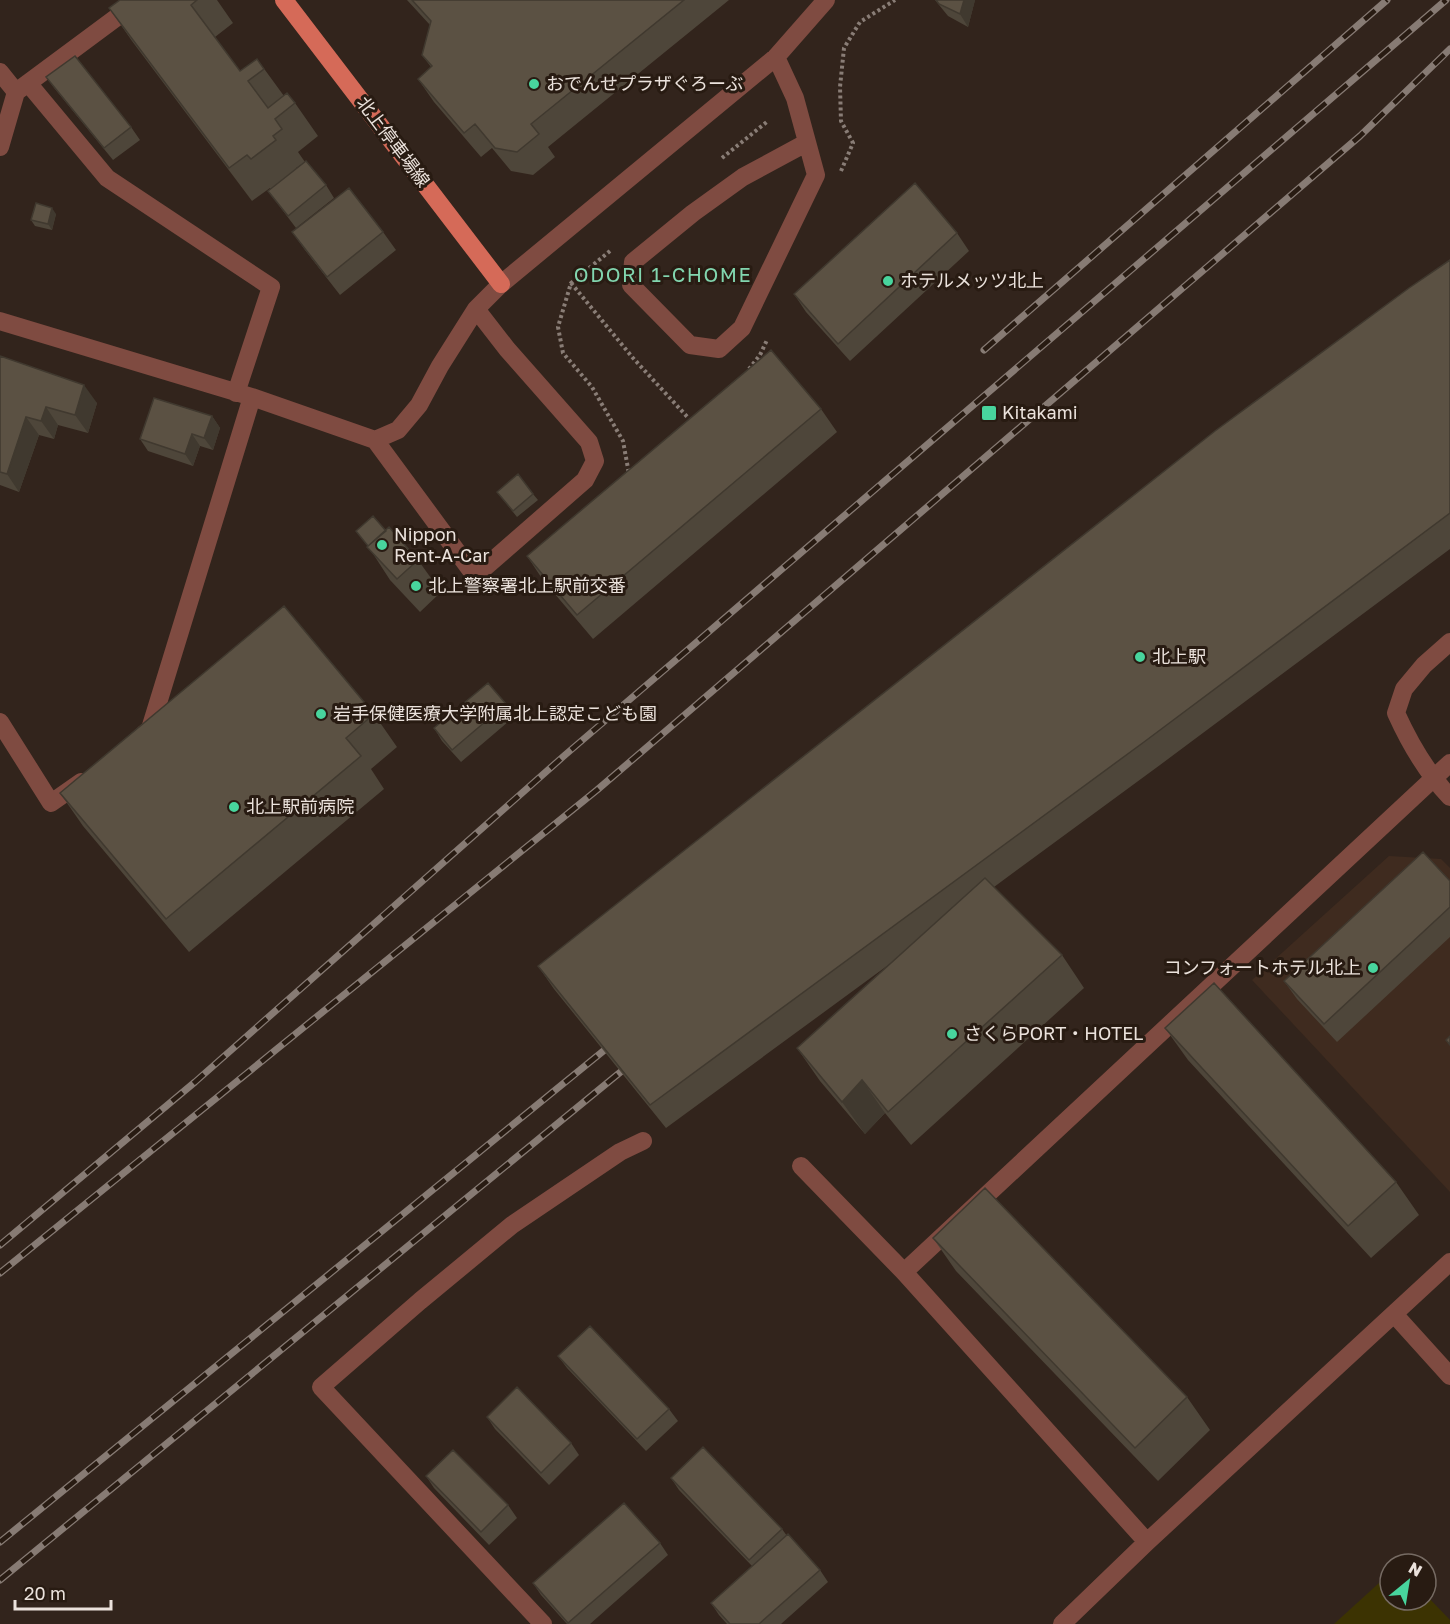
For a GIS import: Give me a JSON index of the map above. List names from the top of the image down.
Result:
{
  "streets": {
    "main road": ["北上停車場線"]
  },
  "districts": ["ODORI 1-CHOME"],
  "places": {
    "other": [
      "おでんせプラザぐろーぶ",
      "ホテルメッツ北上",
      "Nippon Rent-A-Car",
      "北上警察署北上駅前交番",
      "北上駅",
      "岩手保健医療大学附属北上認定こども園",
      "北上駅前病院",
      "コンフォートホテル北上",
      "さくらPORT・HOTEL"
    ],
    "transit": ["Kitakami"]
  },
  "scale_bar": "20 m",
  "north": "top right"
}
